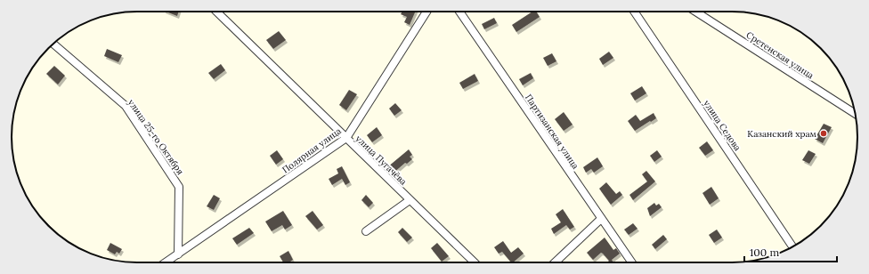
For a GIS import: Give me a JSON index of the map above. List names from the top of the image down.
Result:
{
  "streets": {
    "street": [
      "Сретенская улица",
      "улица Седова",
      "Партизанская улица",
      "улица 25-го Октября",
      "Полярная улица",
      "улица Пугачёва"
    ]
  },
  "crossings": [
    ["улица 25-го Октября", "Полярная улица"],
    ["Полярная улица", "улица Пугачёва"]
  ],
  "places": ["Казанский храм"],
  "scale_bar": "100 m"
}
